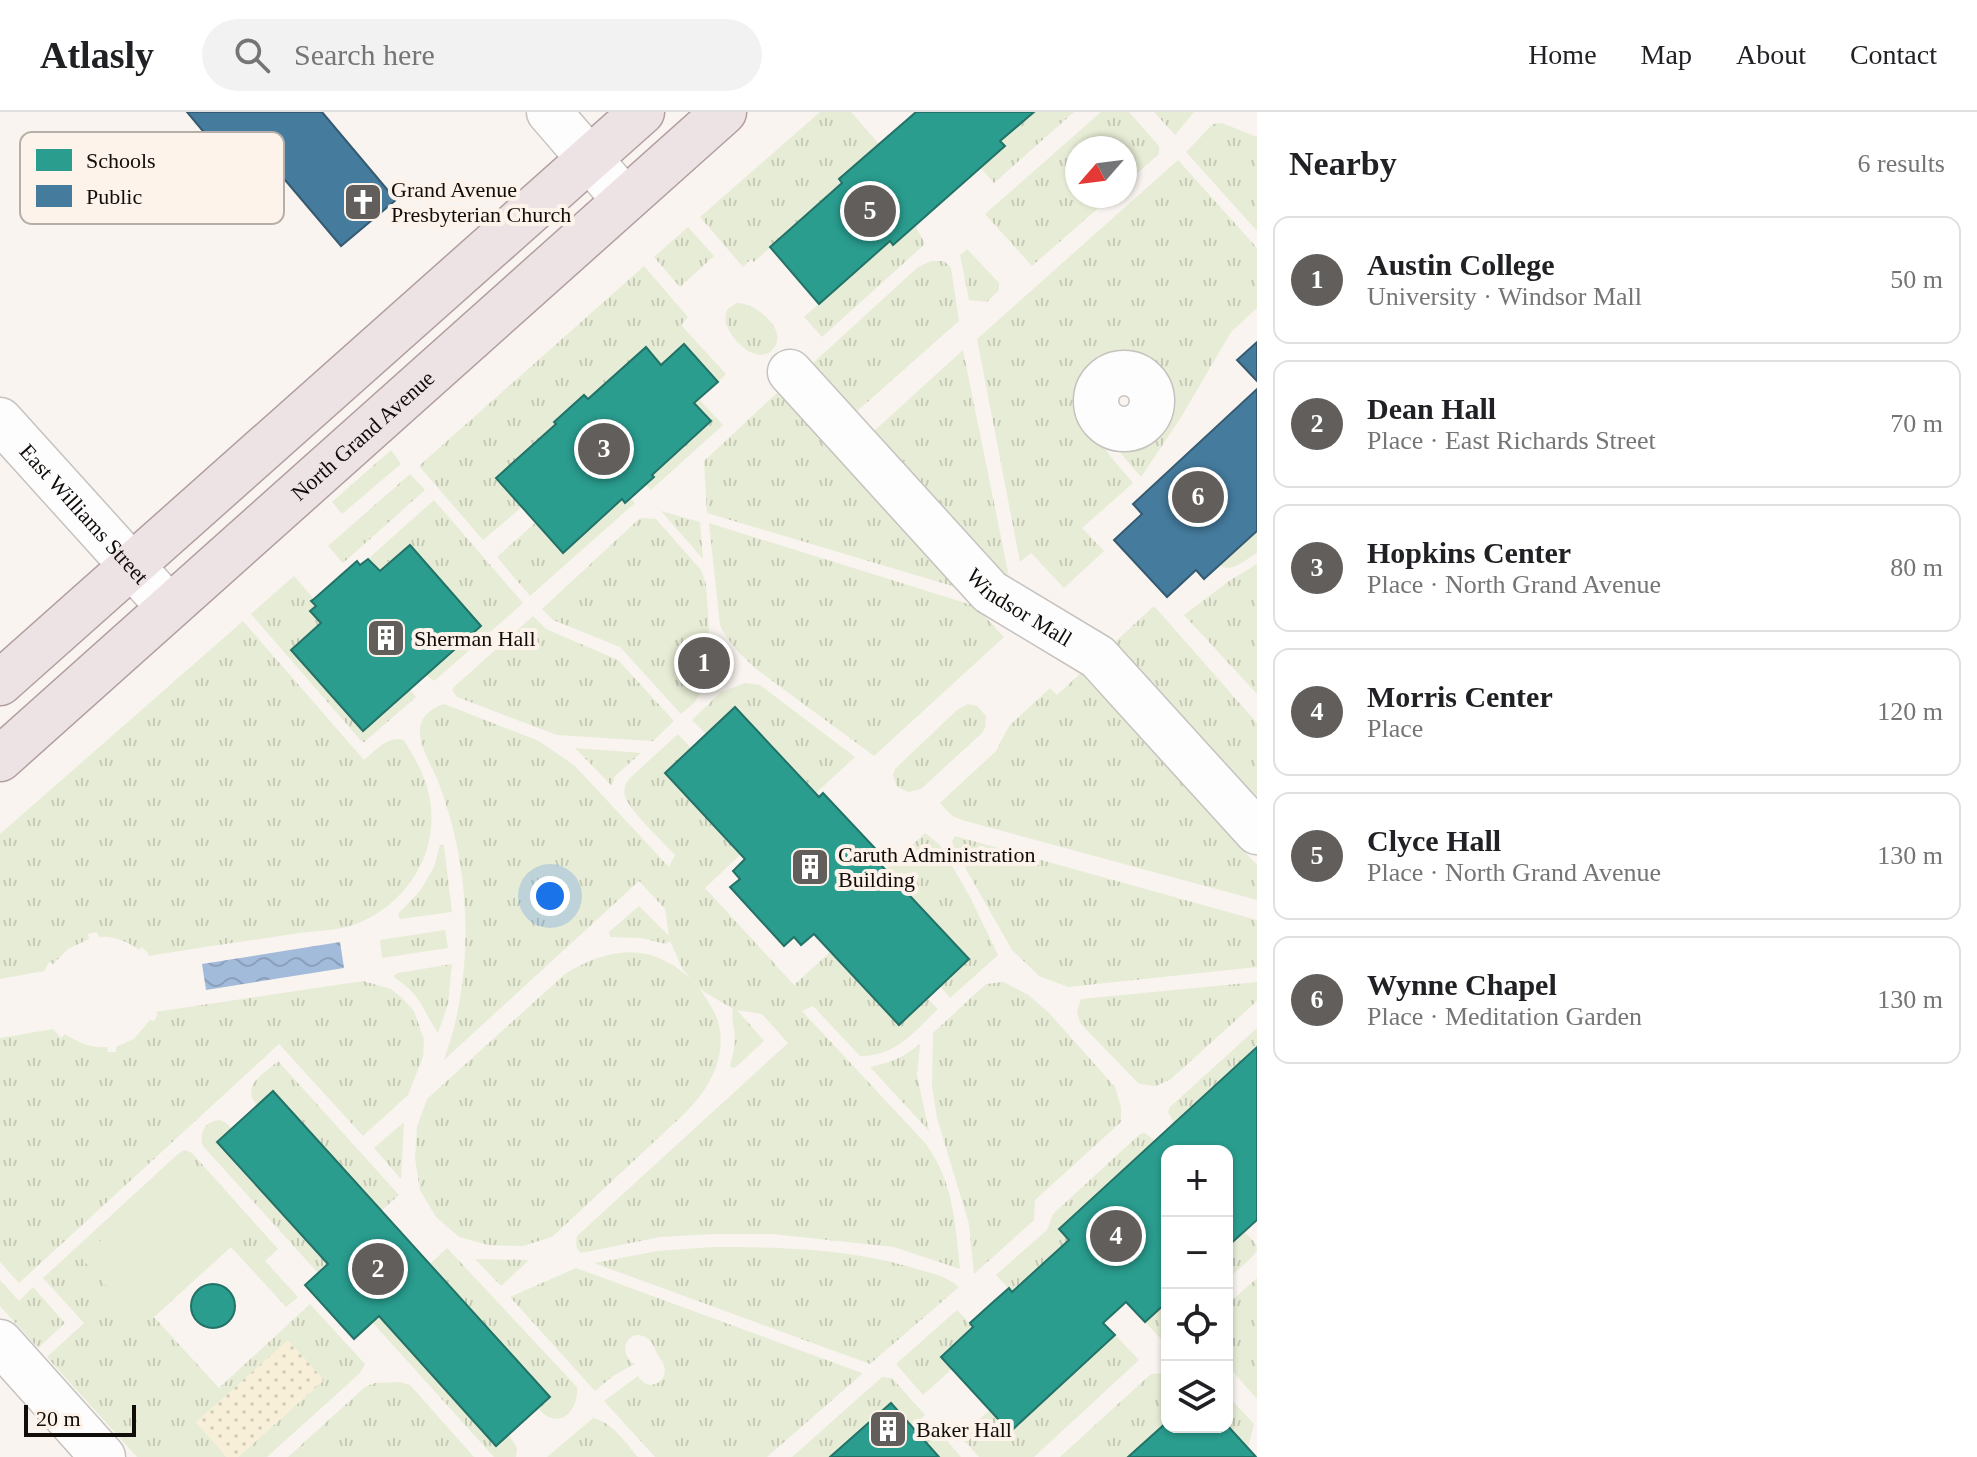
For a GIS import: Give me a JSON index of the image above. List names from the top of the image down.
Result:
{
  "streets": {
    "main road": ["North Grand Avenue"],
    "street": ["East Williams Street", "Windsor Mall"]
  },
  "crossings": [
    ["North Grand Avenue", "East Williams Street"]
  ],
  "places": {
    "church": ["Grand Avenue Presbyterian Church"],
    "building": ["Sherman Hall", "Caruth Administration Building", "Baker Hall"]
  },
  "legend": ["Schools", "Public"],
  "scale_bar": "20 m",
  "north": "bottom left",
  "page": {
    "header": "Atlasly",
    "search": "Search here",
    "nav": [
      "Home",
      "Map",
      "About",
      "Contact"
    ],
    "heading": ["Nearby", "6 results"],
    "pins": [
      "5",
      "3",
      "6",
      "1",
      "4",
      "2"
    ],
    "list": [
      {
        "mark": "1",
        "name": "Austin College",
        "note": "University · Windsor Mall",
        "value": "50 m"
      },
      {
        "mark": "2",
        "name": "Dean Hall",
        "note": "Place · East Richards Street",
        "value": "70 m"
      },
      {
        "mark": "3",
        "name": "Hopkins Center",
        "note": "Place · North Grand Avenue",
        "value": "80 m"
      },
      {
        "mark": "4",
        "name": "Morris Center",
        "note": "Place",
        "value": "120 m"
      },
      {
        "mark": "5",
        "name": "Clyce Hall",
        "note": "Place · North Grand Avenue",
        "value": "130 m"
      },
      {
        "mark": "6",
        "name": "Wynne Chapel",
        "note": "Place · Meditation Garden",
        "value": "130 m"
      }
    ],
    "map_buttons": ["+", "−"],
    "scale": "20 m"
  }
}
